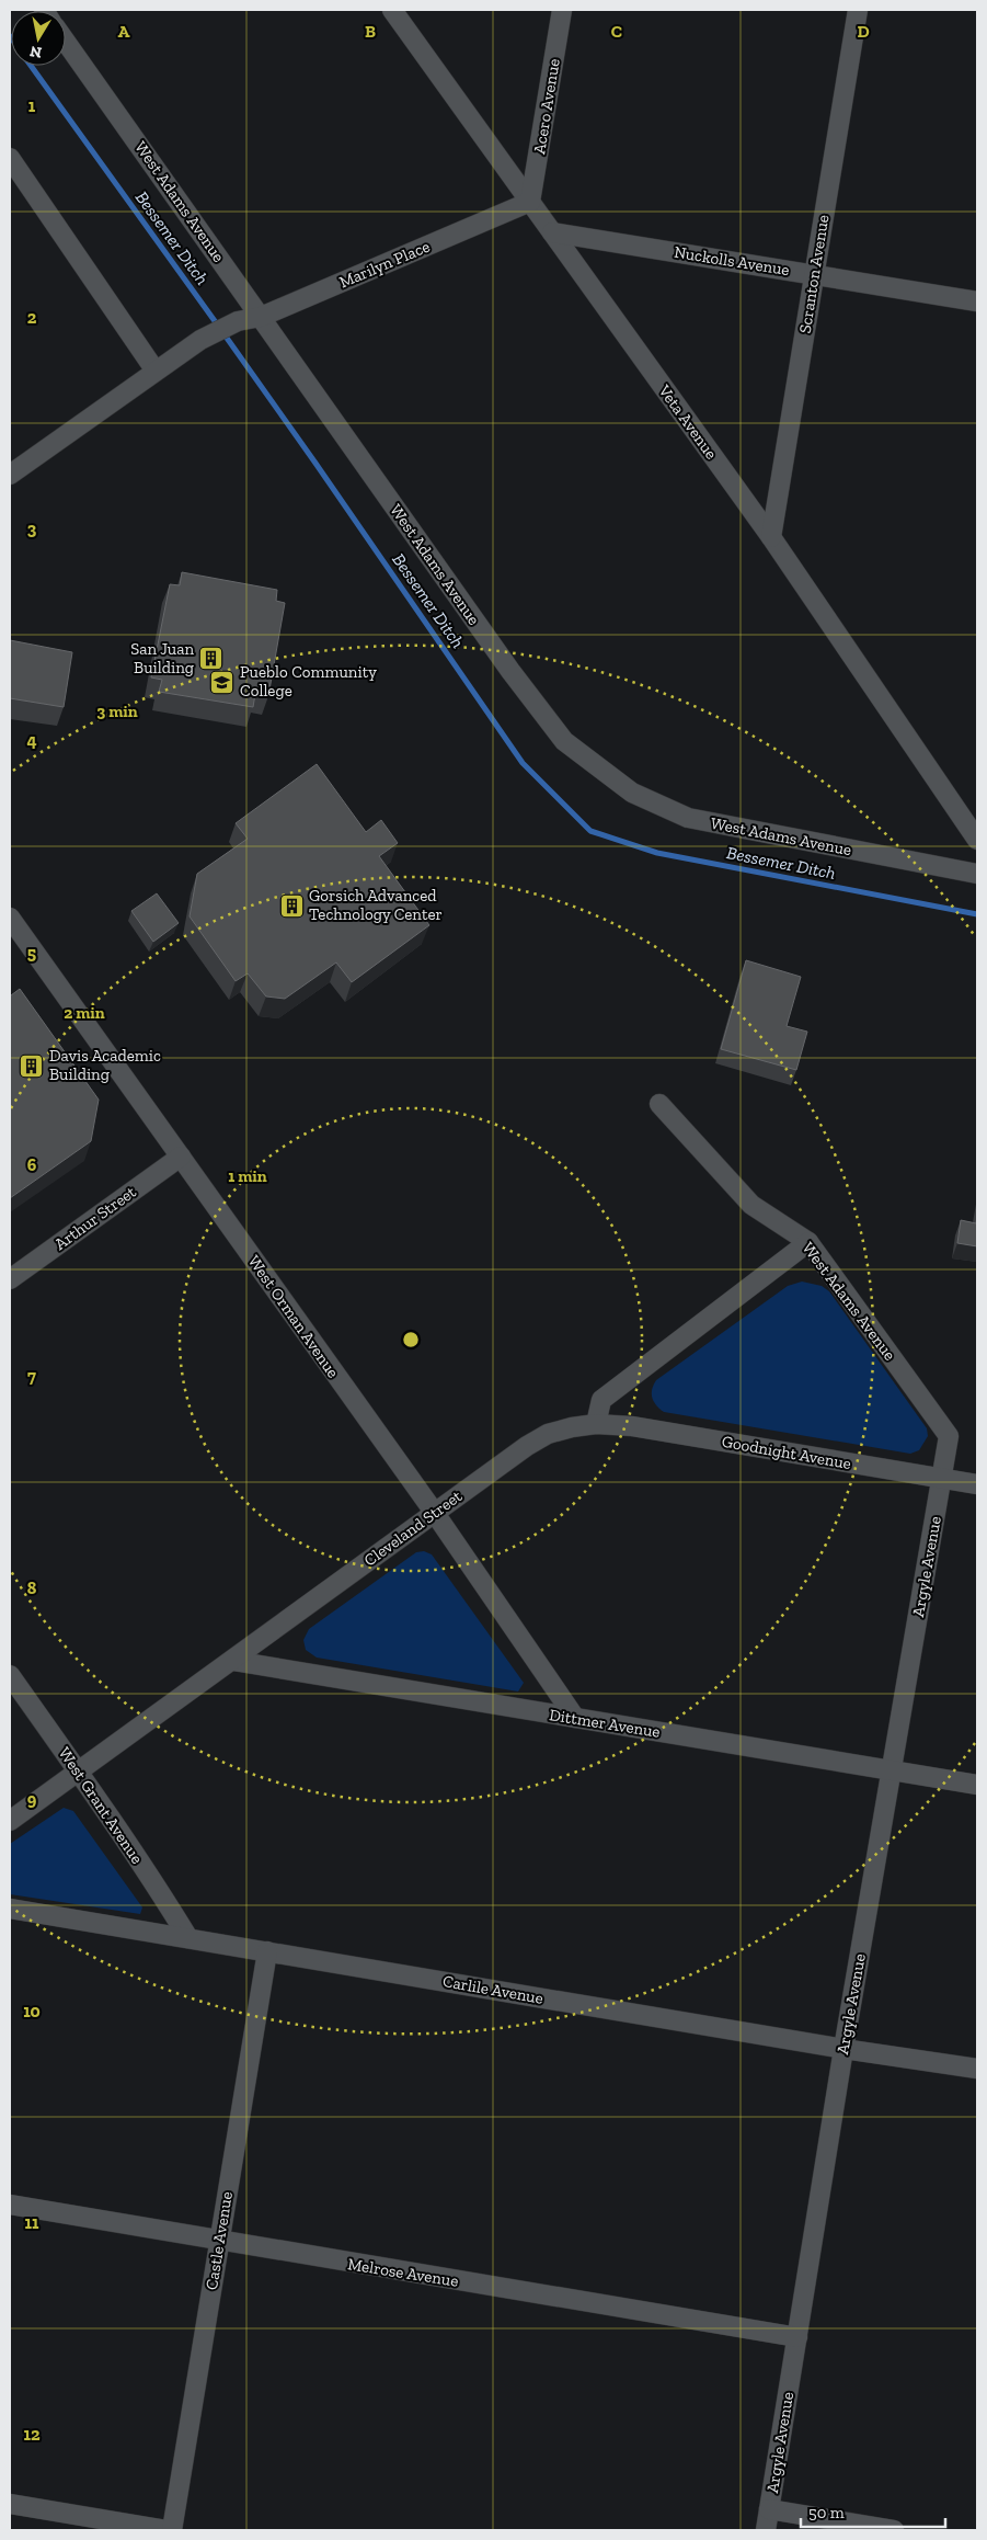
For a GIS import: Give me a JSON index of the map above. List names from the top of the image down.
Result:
{
  "streets": {
    "street": [
      "Acero Avenue",
      "West Adams Avenue",
      "Nuckolls Avenue",
      "Marilyn Place",
      "Scranton Avenue",
      "Veta Avenue",
      "Arthur Street",
      "West Orman Avenue",
      "Goodnight Avenue",
      "Cleveland Street",
      "Argyle Avenue",
      "Dittmer Avenue",
      "West Grant Avenue",
      "Carlile Avenue",
      "Castle Avenue",
      "Melrose Avenue"
    ]
  },
  "crossings": [
    ["Acero Avenue", "Marilyn Place"],
    ["Acero Avenue", "Veta Avenue"],
    ["West Adams Avenue", "Marilyn Place"],
    ["West Adams Avenue", "Goodnight Avenue"],
    ["West Adams Avenue", "Argyle Avenue"],
    ["Nuckolls Avenue", "Scranton Avenue"],
    ["Nuckolls Avenue", "Veta Avenue"],
    ["Marilyn Place", "Veta Avenue"],
    ["Scranton Avenue", "Veta Avenue"],
    ["Arthur Street", "West Orman Avenue"],
    ["West Orman Avenue", "Cleveland Street"],
    ["West Orman Avenue", "Dittmer Avenue"],
    ["Goodnight Avenue", "Cleveland Street"],
    ["Goodnight Avenue", "Argyle Avenue"],
    ["Cleveland Street", "Dittmer Avenue"],
    ["Cleveland Street", "West Grant Avenue"],
    ["Argyle Avenue", "Dittmer Avenue"],
    ["Argyle Avenue", "Carlile Avenue"],
    ["Argyle Avenue", "Melrose Avenue"],
    ["West Grant Avenue", "Carlile Avenue"],
    ["Carlile Avenue", "Castle Avenue"],
    ["Castle Avenue", "Melrose Avenue"]
  ],
  "water": ["Bessemer Ditch"],
  "places": {
    "building": ["San Juan Building", "Gorsich Advanced Technology Center", "Davis Academic Building"],
    "school or university": ["Pueblo Community College"]
  },
  "scale_bar": "50 m",
  "north": "bottom",
  "grid": {
    "columns": [
      "A",
      "B",
      "C",
      "D"
    ],
    "rows": [
      "1",
      "2",
      "3",
      "4",
      "5",
      "6",
      "7",
      "8",
      "9",
      "10",
      "11",
      "12"
    ]
  },
  "rings": ["3 min", "2 min", "1 min"]
}
